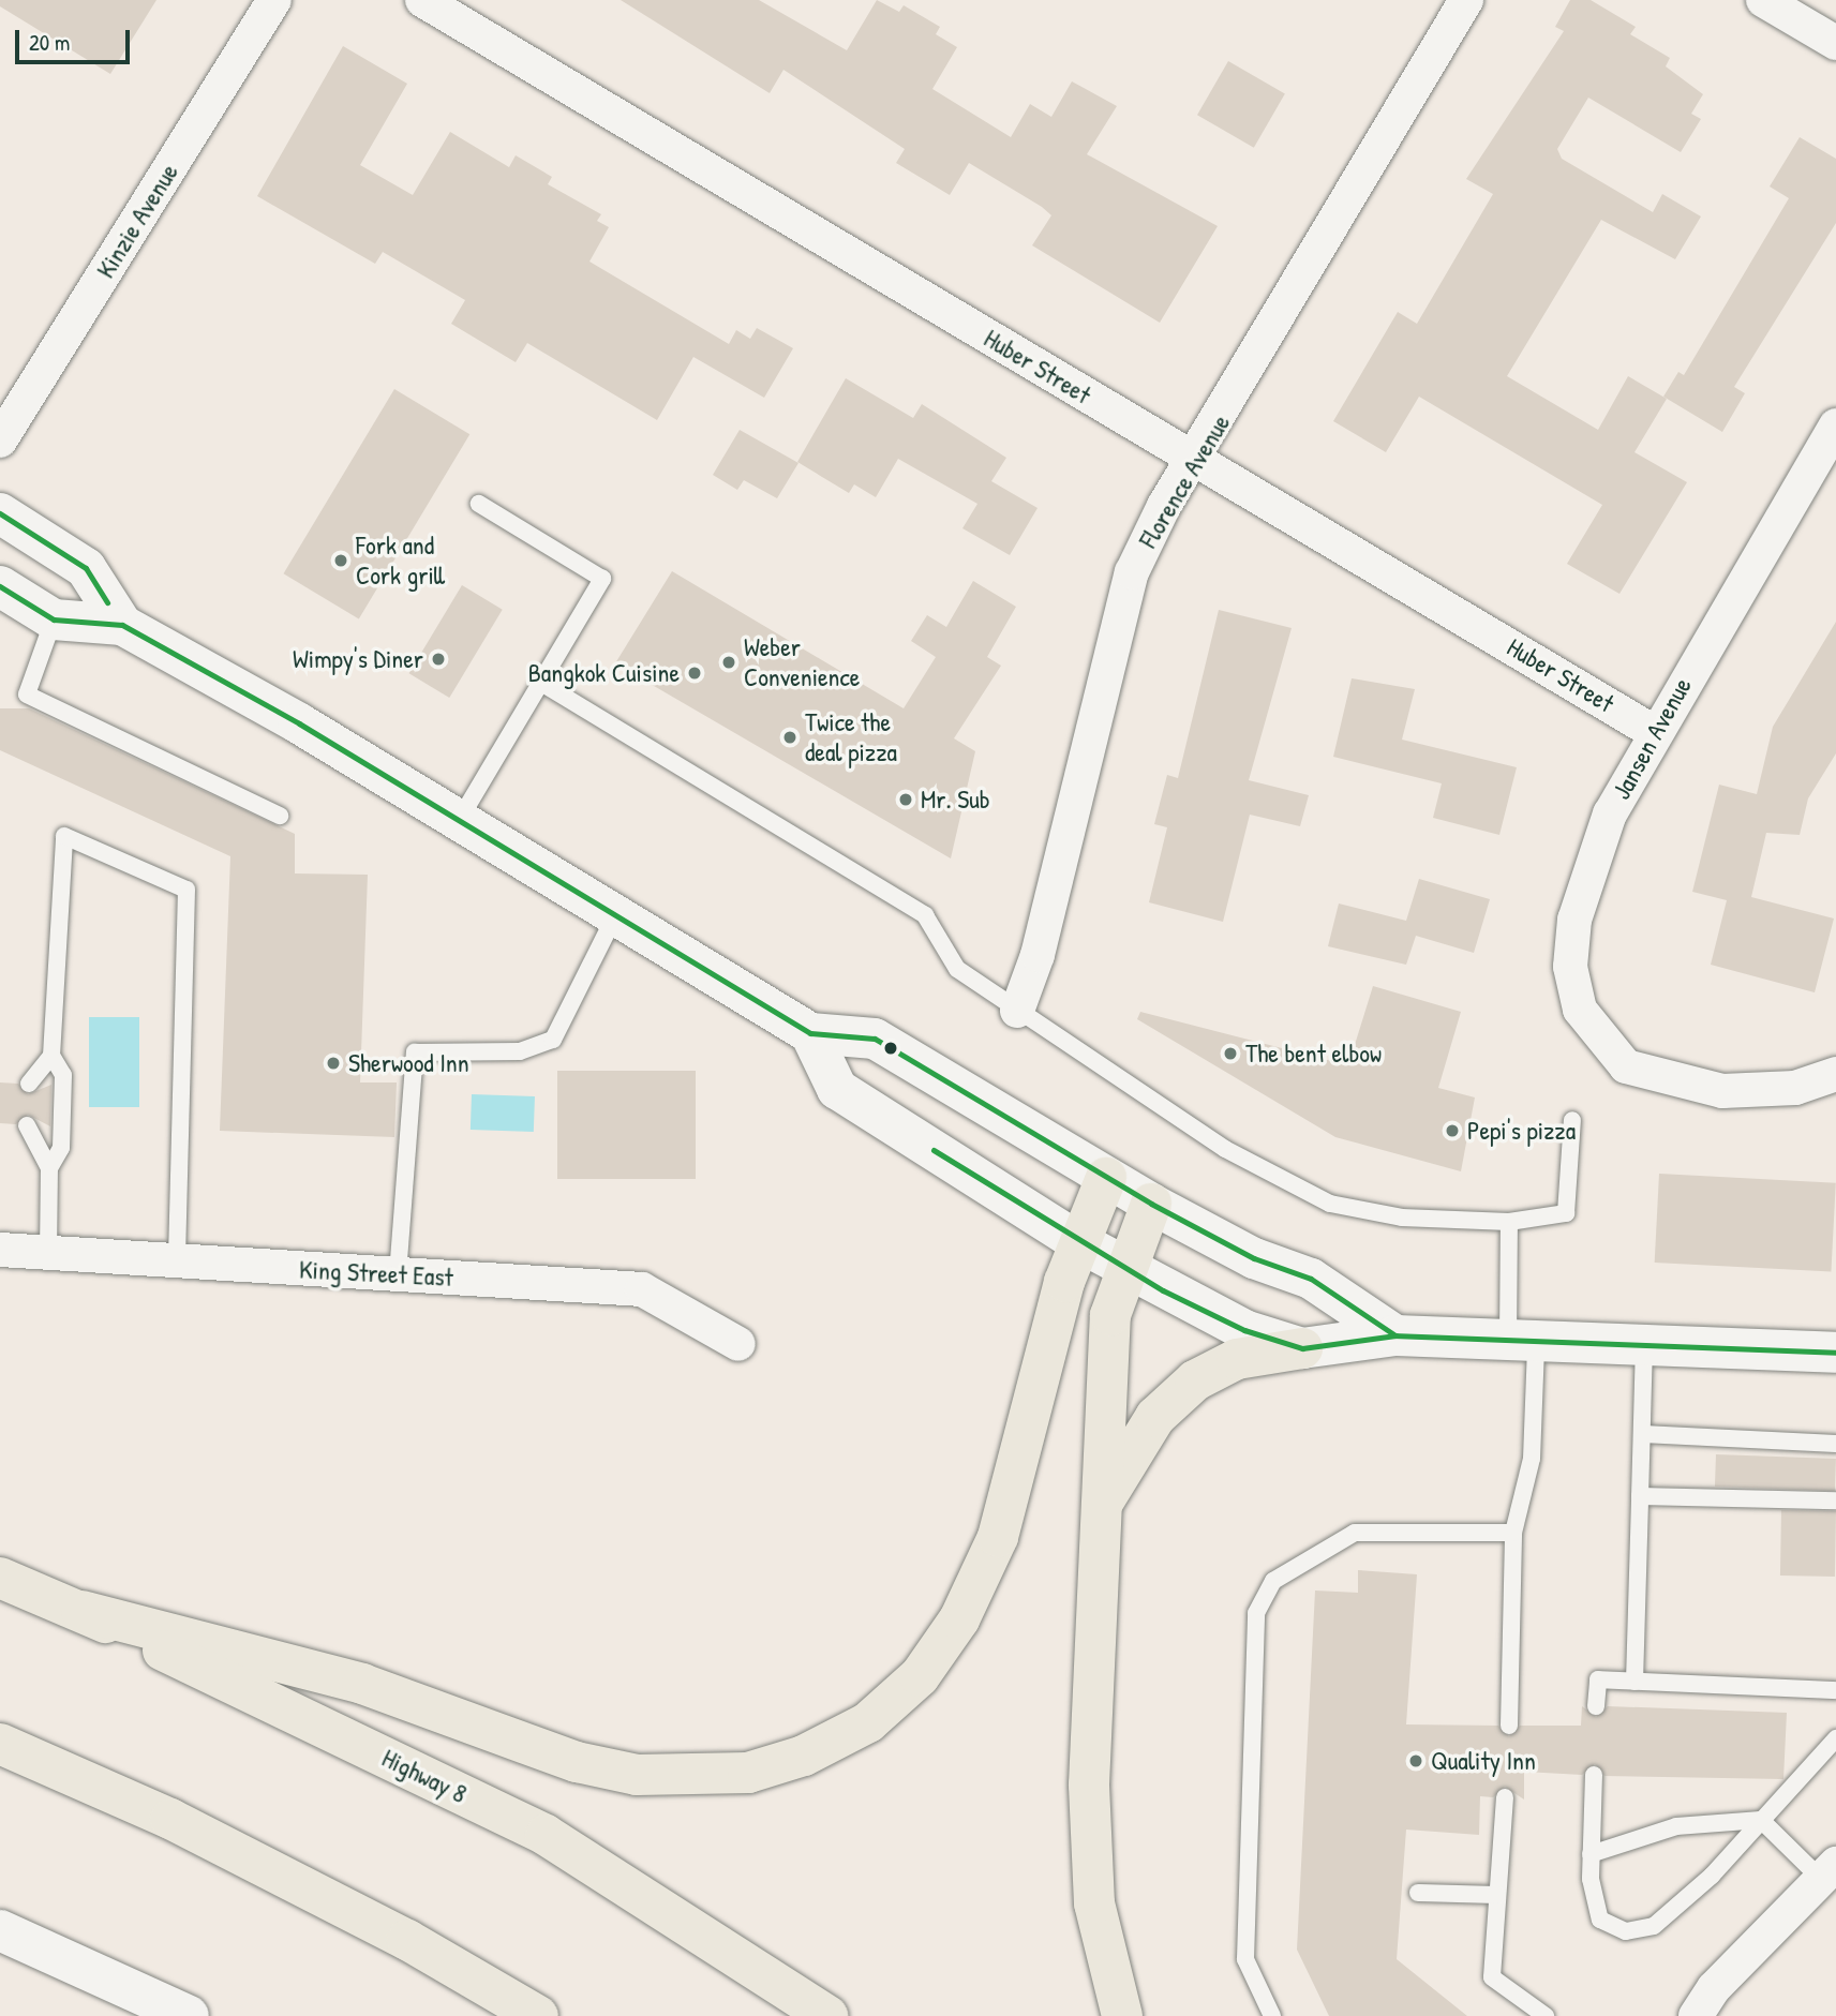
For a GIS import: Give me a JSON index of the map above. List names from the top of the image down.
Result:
{
  "streets": {
    "highway": ["Highway 8"],
    "street": [
      "Kinzie Avenue",
      "Huber Street",
      "Florence Avenue",
      "Jansen Avenue",
      "King Street East"
    ]
  },
  "crossings": [
    ["Huber Street", "Florence Avenue"],
    ["Huber Street", "Jansen Avenue"]
  ],
  "places": [
    "Fork and Cork grill",
    "Wimpy's Diner",
    "Weber Convenience",
    "Bangkok Cuisine",
    "Twice the deal pizza",
    "Mr. Sub",
    "The bent elbow",
    "Sherwood Inn",
    "Pepi's pizza",
    "Quality Inn"
  ],
  "lines": ["transit line 8"],
  "scale_bar": "20 m"
}
